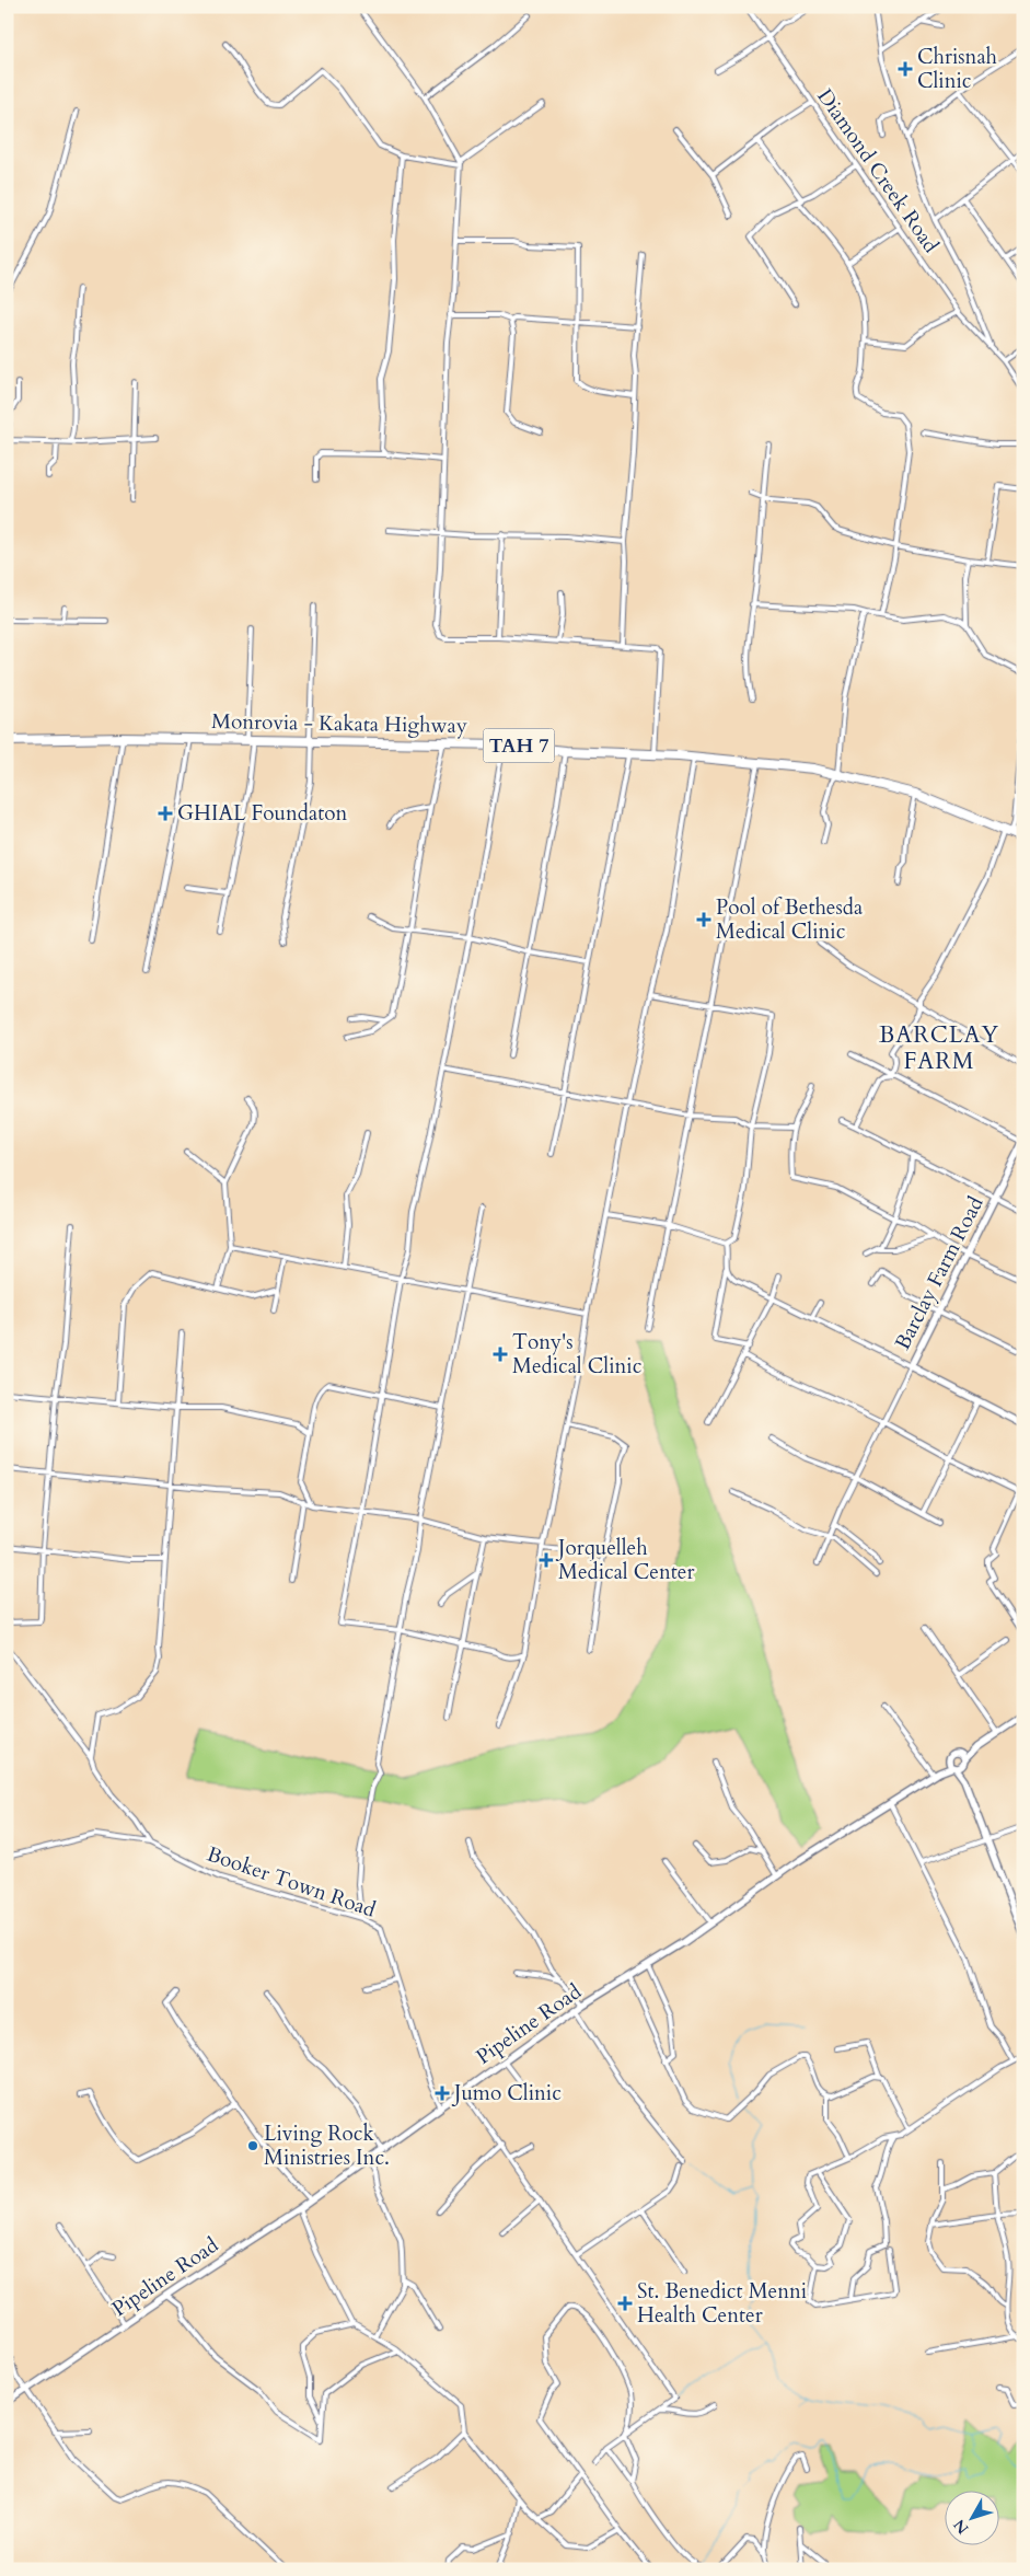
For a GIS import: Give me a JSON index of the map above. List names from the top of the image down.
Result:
{
  "streets": {
    "highway": ["Monrovia - Kakata Highway", "TAH 7"],
    "street": [
      "Diamond Creek Road",
      "Barclay Farm Road",
      "Booker Town Road",
      "Pipeline Road"
    ]
  },
  "crossings": [
    ["Booker Town Road", "Pipeline Road"]
  ],
  "districts": ["BARCLAY FARM"],
  "places": {
    "health": [
      "Chrisnah Clinic",
      "GHIAL Foundaton",
      "Pool of Bethesda Medical Clinic",
      "Tony's Medical Clinic",
      "Jorquelleh Medical Center",
      "Jumo Clinic",
      "St. Benedict Menni Health Center"
    ],
    "other": ["Living Rock Ministries Inc."]
  },
  "north": "bottom left"
}
